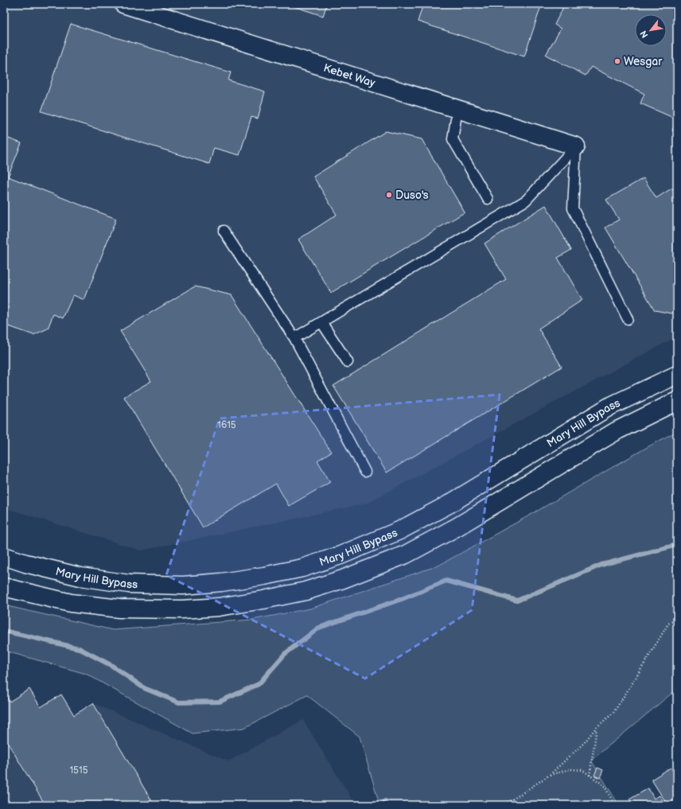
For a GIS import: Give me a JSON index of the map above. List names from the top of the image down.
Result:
{
  "streets": {
    "main road": ["Kebet Way", "Mary Hill Bypass"]
  },
  "places": ["Wesgar", "Duso's"],
  "house_numbers": ["1615", "1515"],
  "north": "bottom left"
}
